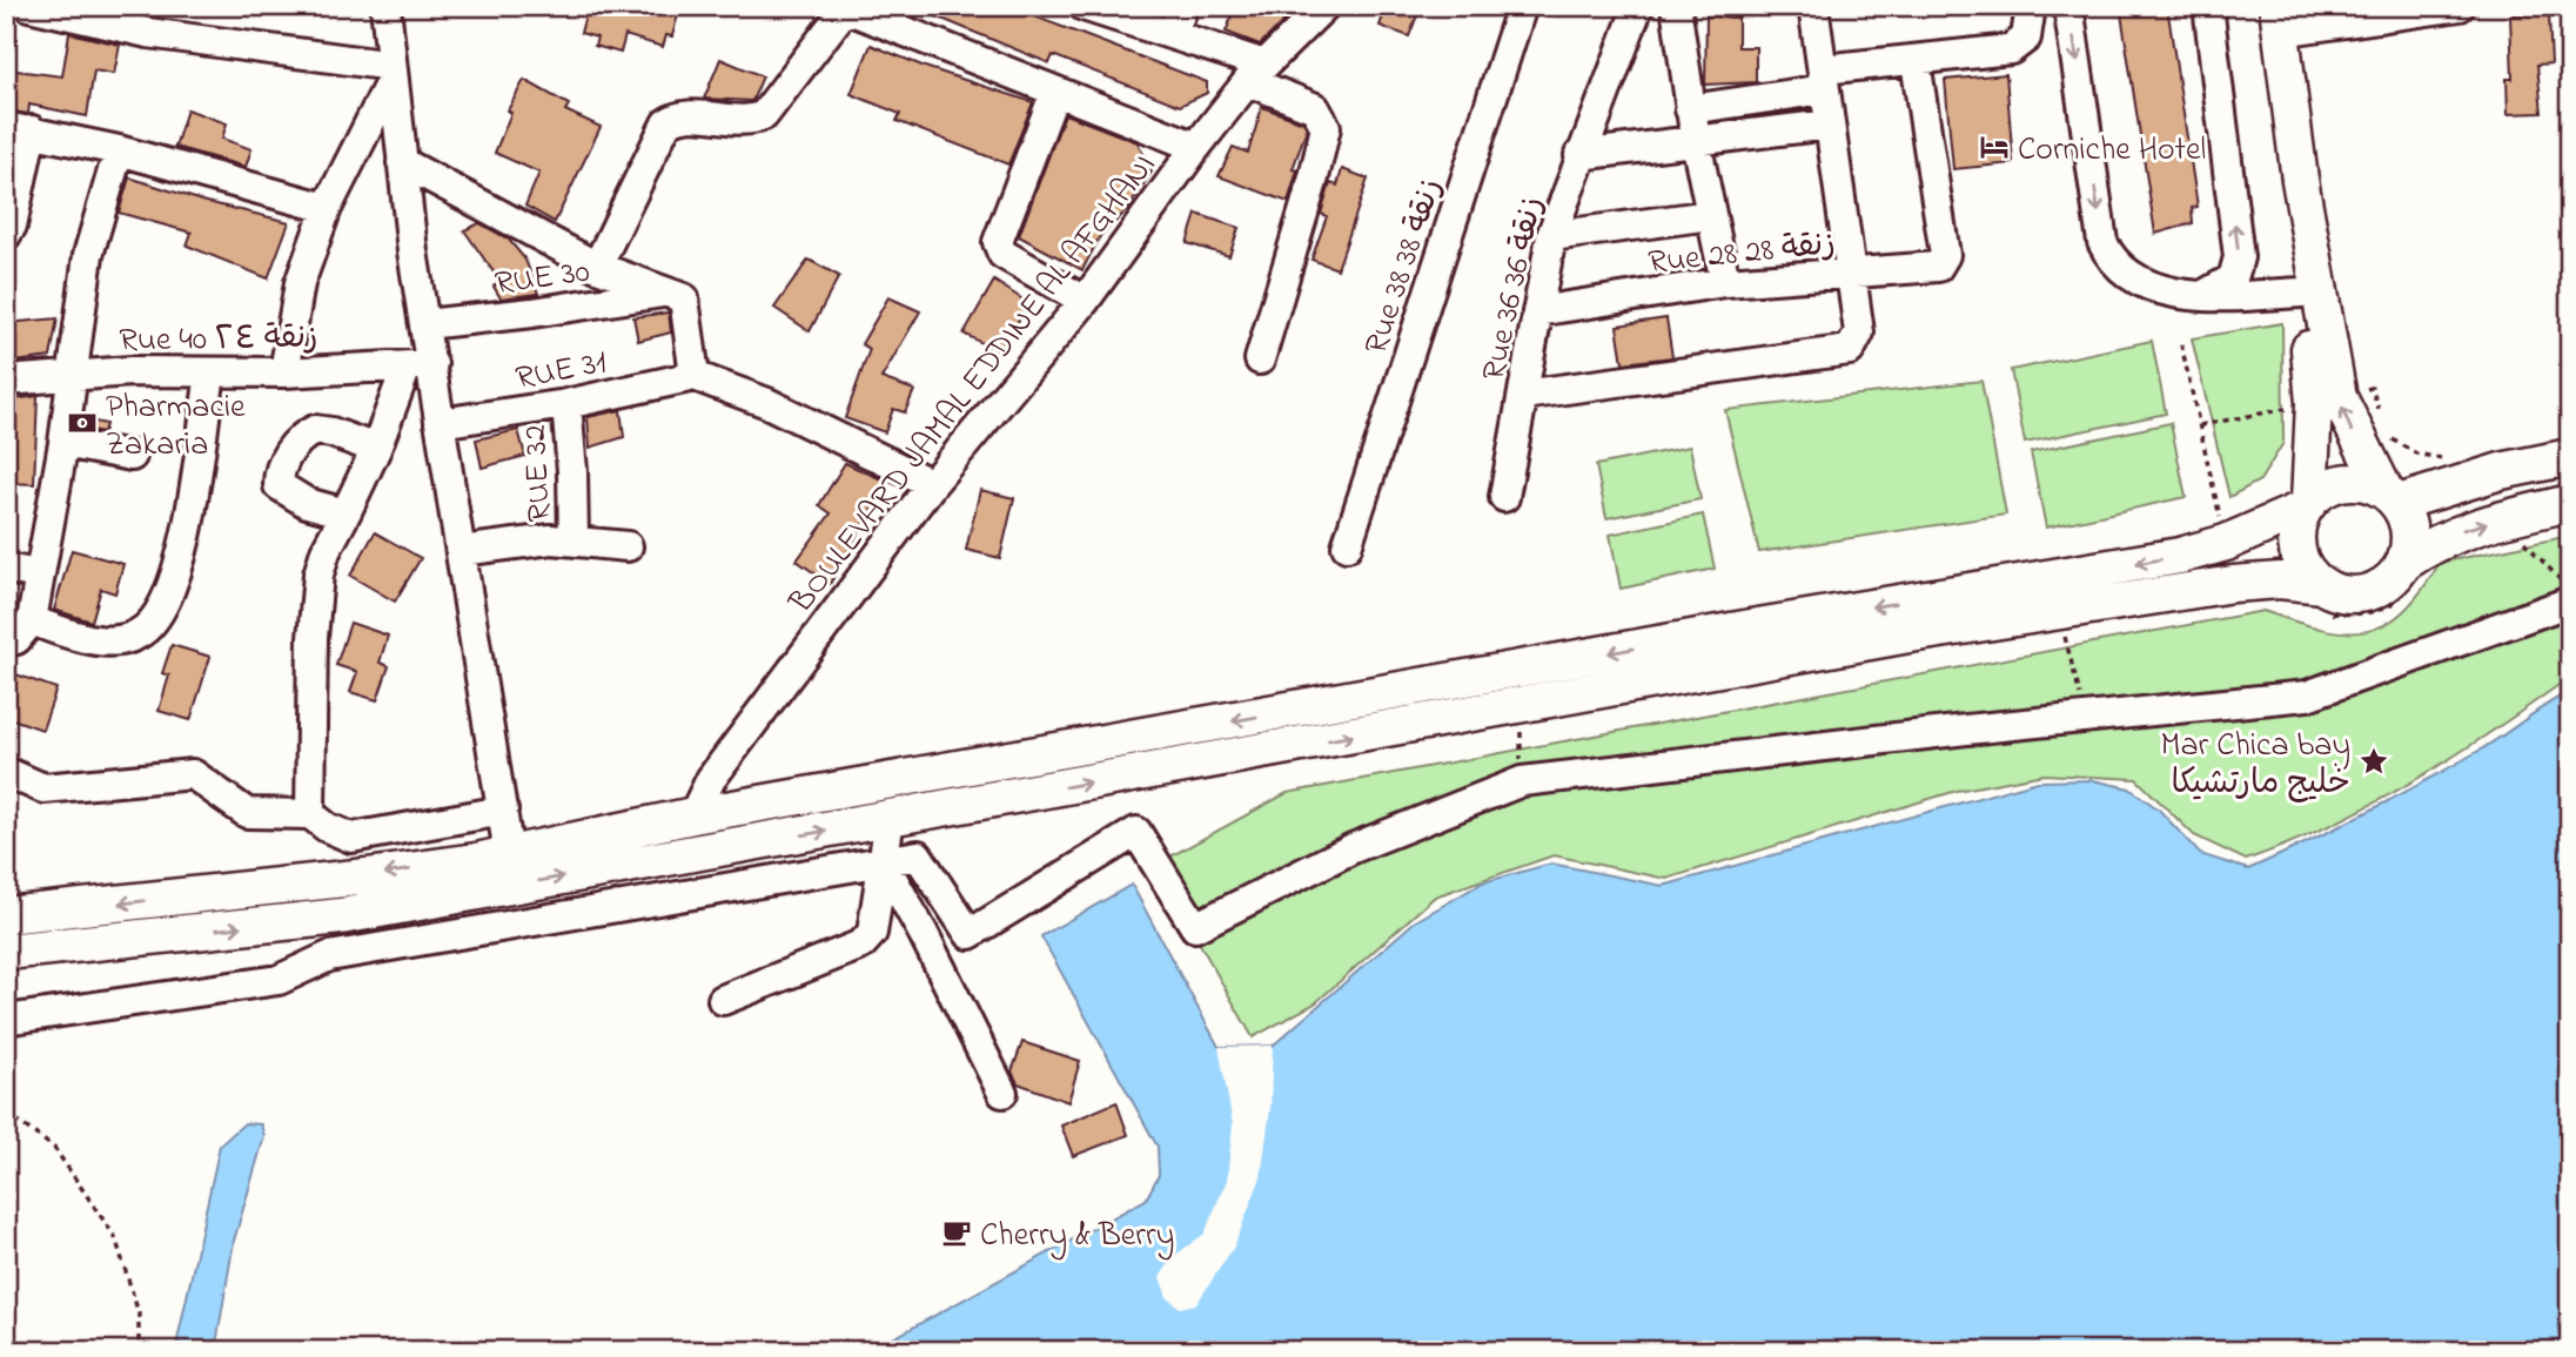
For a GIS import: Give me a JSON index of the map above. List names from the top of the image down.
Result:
{
  "streets": {
    "street": [
      "Rue 28 زنقة 28",
      "Rue 38 زنقة 38",
      "RUE 30",
      "Rue 36 زنقة 36",
      "Rue 40 زنقة ٢٤",
      "RUE 31",
      "BOULEVARD JAMAL EDDINE AL AFGHANI",
      "RUE 32"
    ]
  },
  "crossings": [
    ["Rue 28 زنقة 28", "Rue 36 زنقة 36"],
    ["RUE 31", "RUE 32"]
  ],
  "places": {
    "hotel": ["Corniche Hotel"],
    "bank": ["Pharmacie Zakaria"],
    "place": ["Mar Chica bay خليج مارتشيكا"],
    "cafe": ["Cherry & Berry"]
  }
}
